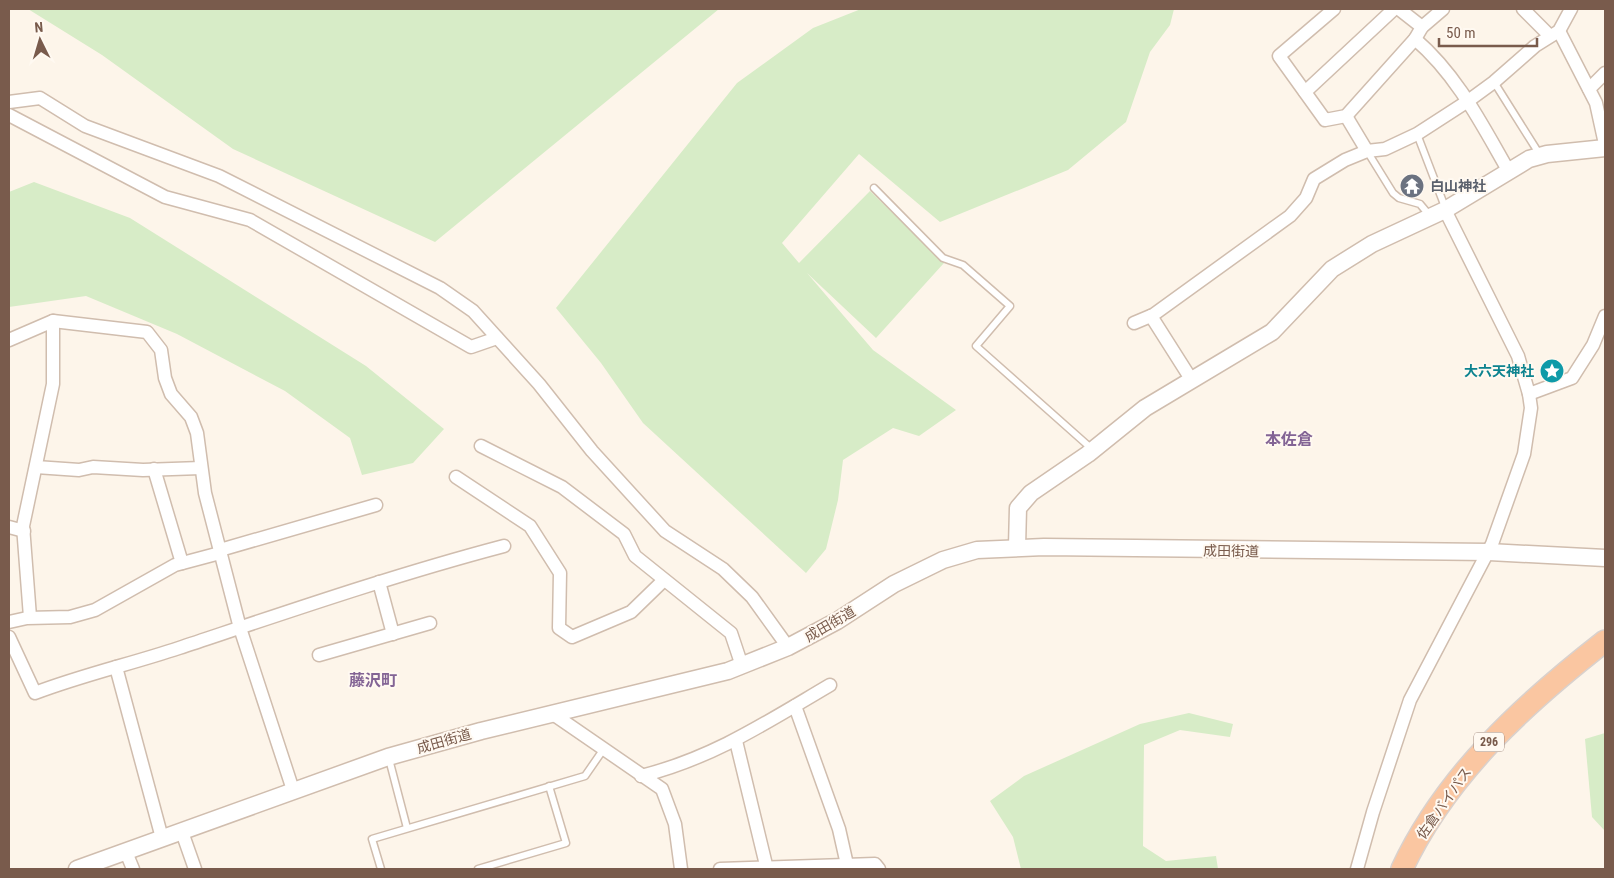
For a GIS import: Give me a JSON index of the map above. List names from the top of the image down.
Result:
{
  "streets": {
    "highway": ["296", "佐倉バイパス"],
    "street": ["成田街道"]
  },
  "districts": ["本佐倉", "藤沢町"],
  "places": {
    "temple": ["白山神社"],
    "place": ["大六天神社"]
  },
  "scale_bar": "50 m",
  "north": "top"
}
